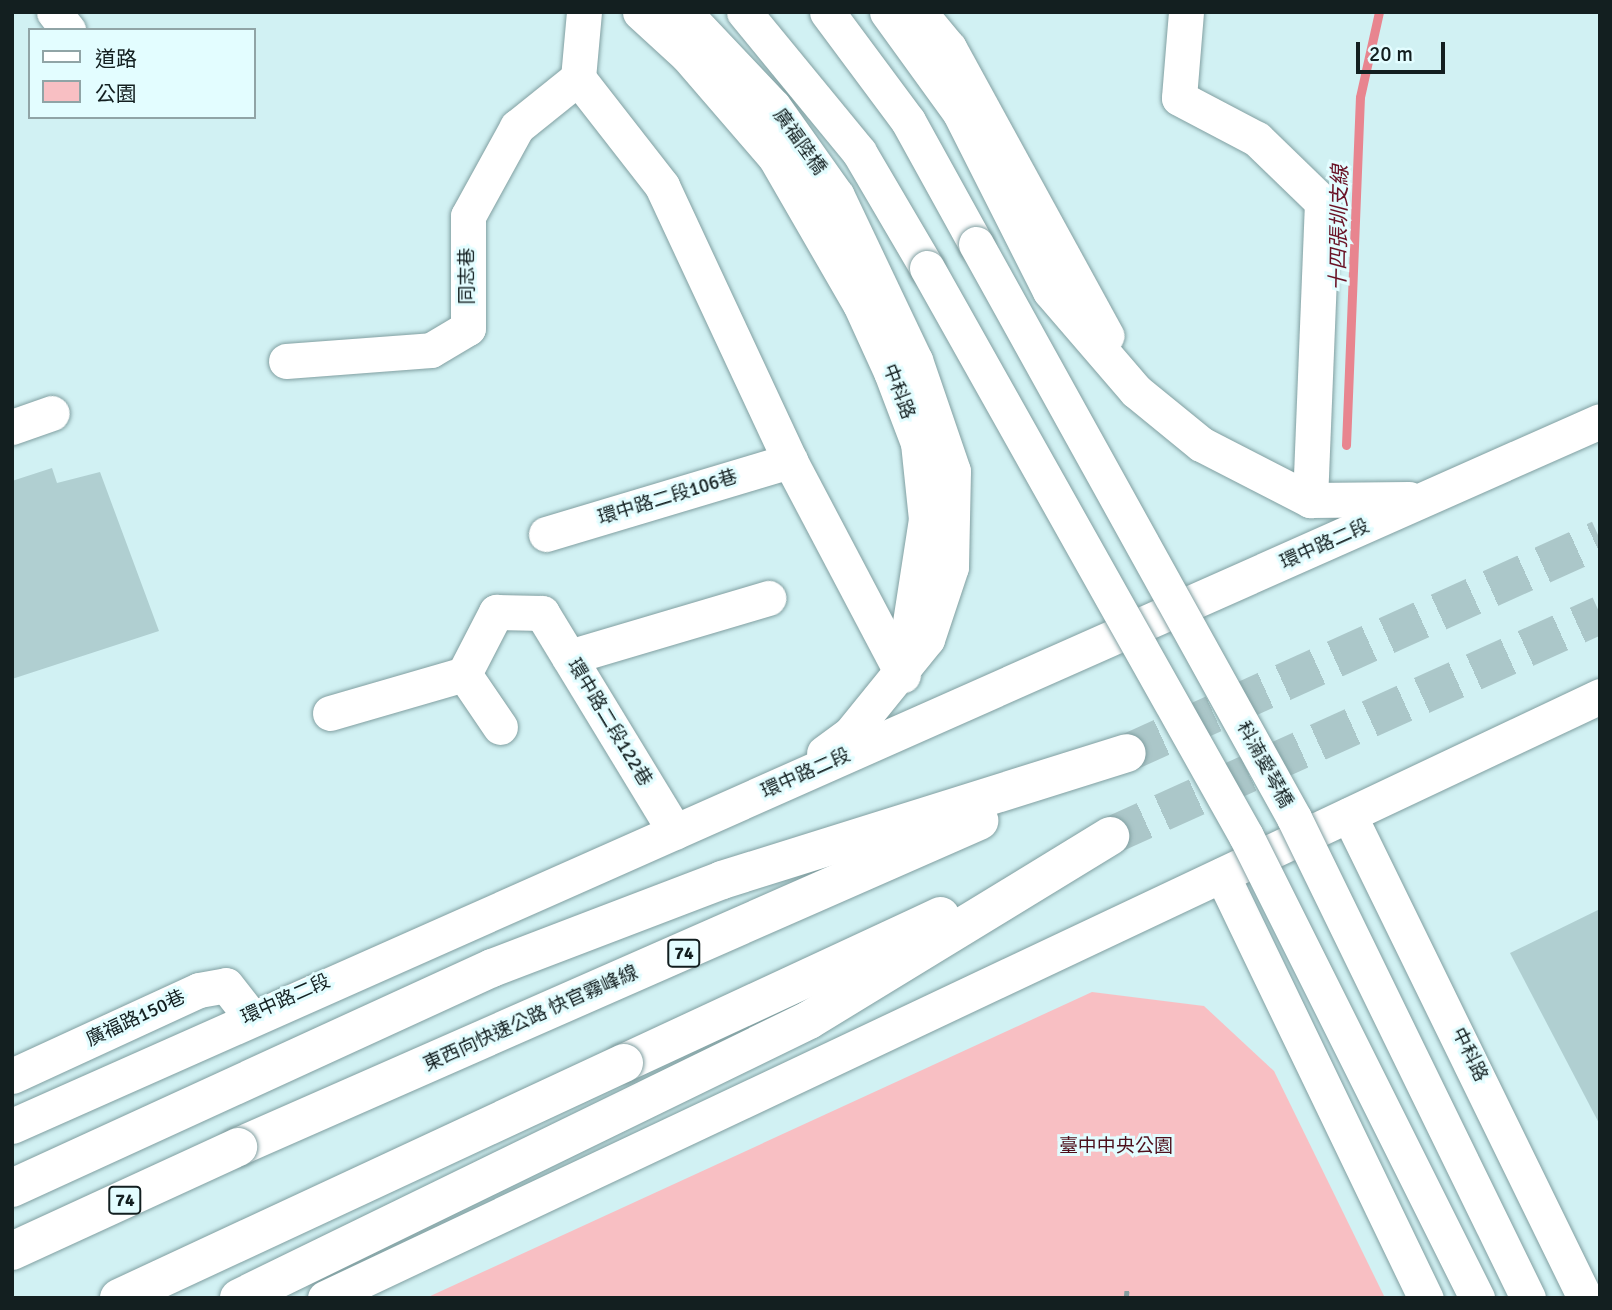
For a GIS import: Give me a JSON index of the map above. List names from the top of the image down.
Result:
{
  "streets": {
    "highway": ["74", "東西向快速公路 快官霧峰線"],
    "street": [
      "廣福陸橋",
      "同志巷",
      "中科路",
      "環中路二段106巷",
      "環中路二段",
      "環中路二段122巷",
      "科湳愛琴橋",
      "廣福路150巷"
    ]
  },
  "crossings": [
    ["廣福陸橋", "中科路"],
    ["環中路二段", "環中路二段122巷"],
    ["環中路二段", "廣福路150巷"]
  ],
  "water": ["十四張圳支線"],
  "parks": ["臺中中央公園"],
  "legend": ["道路", "公園"],
  "scale_bar": "20 m"
}
